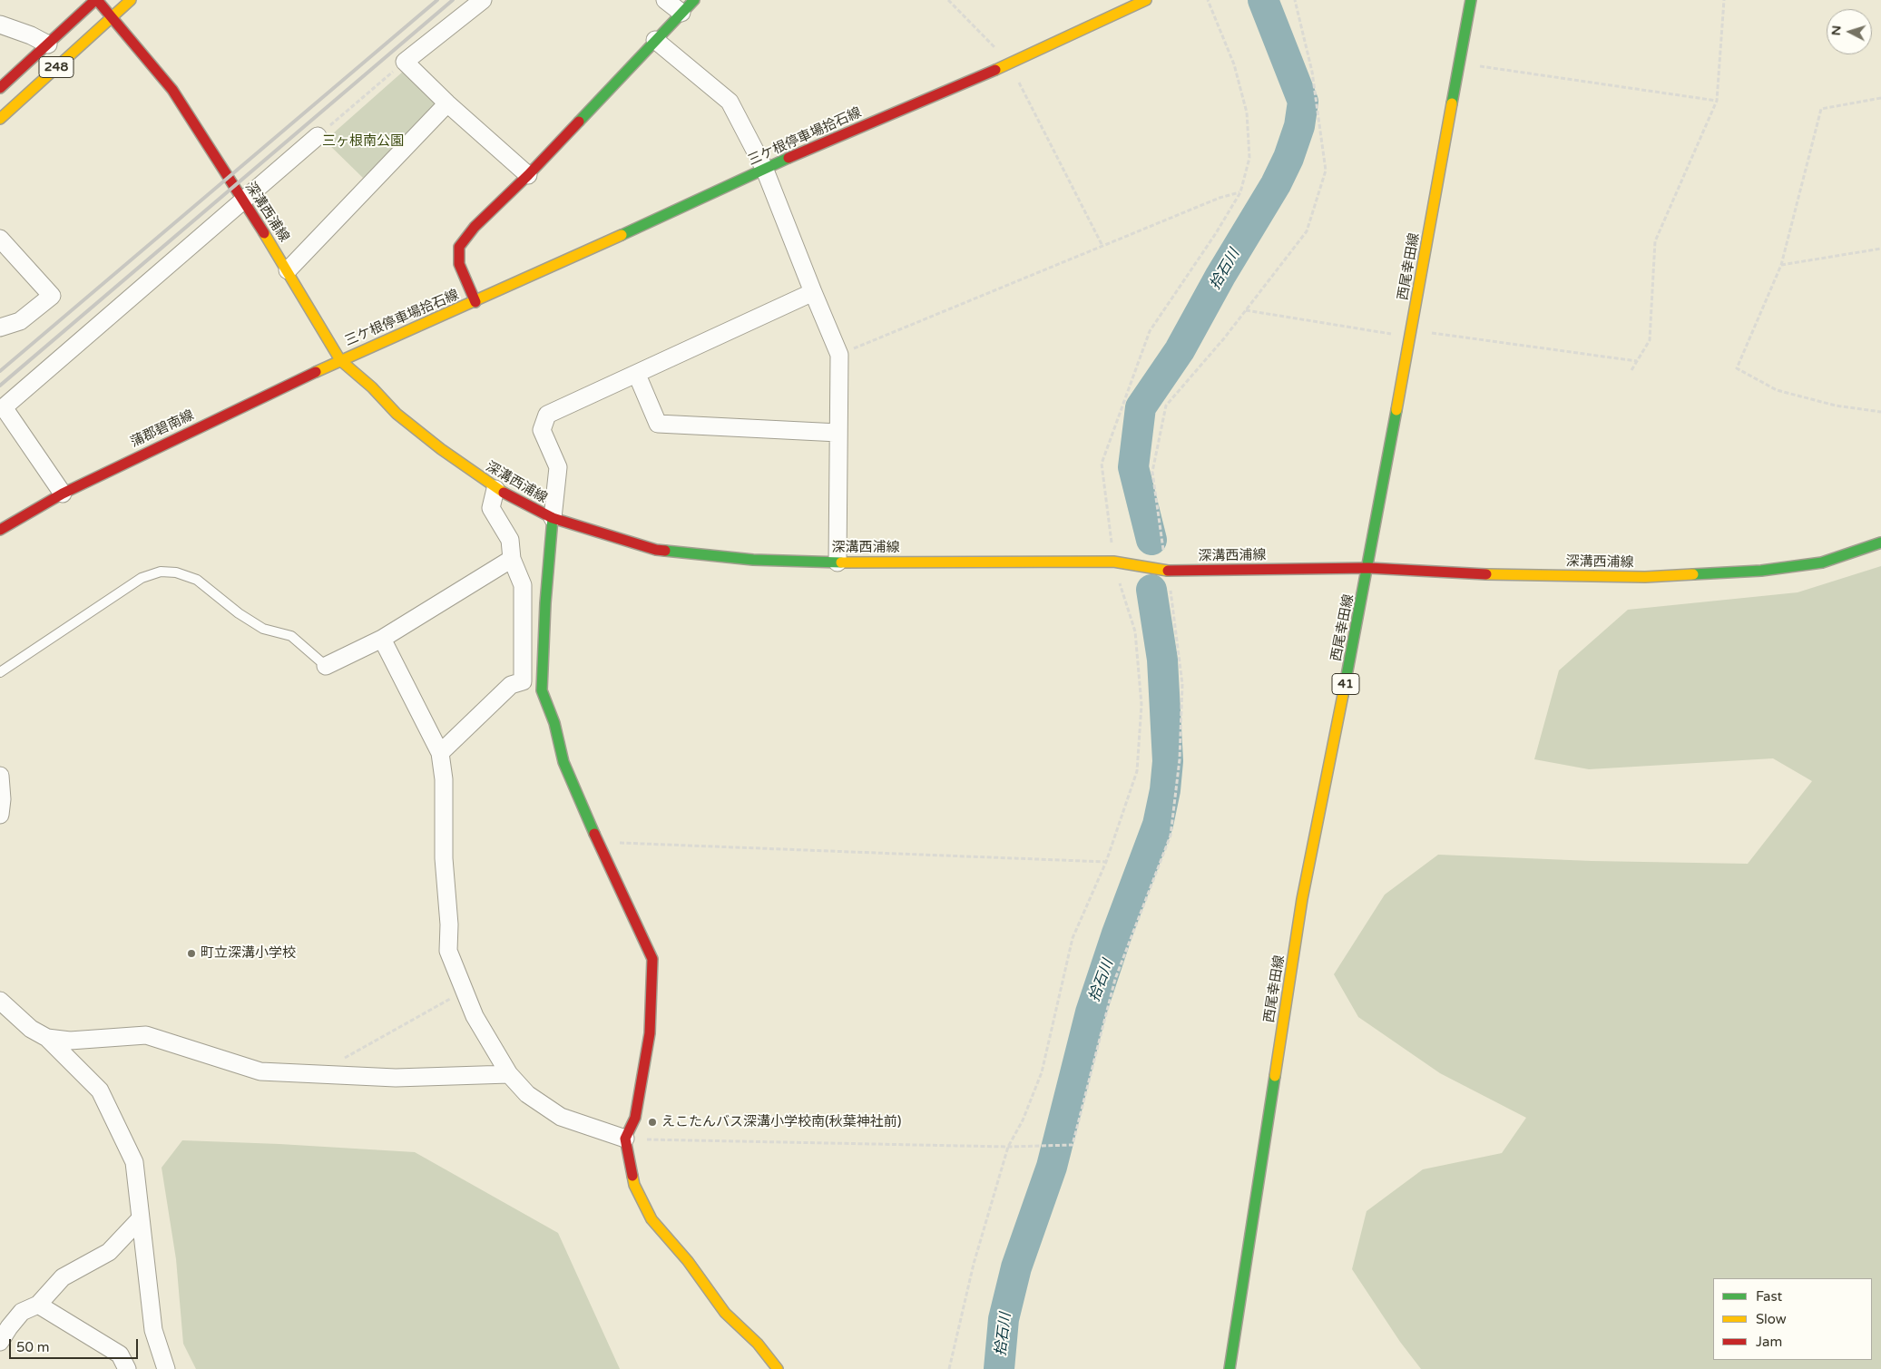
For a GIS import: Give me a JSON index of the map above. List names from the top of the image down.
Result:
{
  "streets": {
    "main road": [
      "248",
      "三ケ根停車場拾石線",
      "深溝西浦線",
      "西尾幸田線",
      "蒲郡碧南線",
      "41"
    ]
  },
  "crossings": [
    ["248", "深溝西浦線"],
    ["三ケ根停車場拾石線", "深溝西浦線"],
    ["三ケ根停車場拾石線", "蒲郡碧南線"],
    ["深溝西浦線", "西尾幸田線"],
    ["深溝西浦線", "蒲郡碧南線"]
  ],
  "water": ["拾石川"],
  "parks": ["三ヶ根南公園"],
  "places": ["町立深溝小学校", "えこたんバス深溝小学校南(秋葉神社前)"],
  "legend": ["Fast", "Slow", "Jam"],
  "scale_bar": "50 m",
  "north": "left"
}
